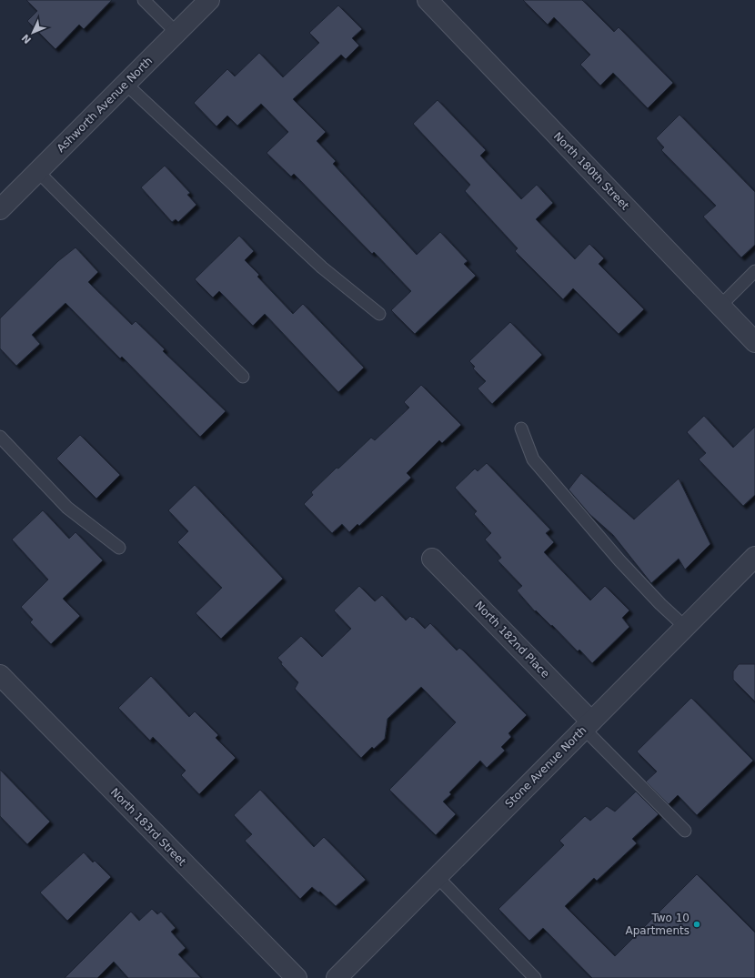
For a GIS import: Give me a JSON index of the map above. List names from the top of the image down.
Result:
{
  "streets": {
    "street": [
      "Ashworth Avenue North",
      "North 180th Street",
      "North 182nd Place",
      "Stone Avenue North",
      "North 183rd Street"
    ]
  },
  "crossings": [
    ["North 182nd Place", "Stone Avenue North"]
  ],
  "places": ["Two 10 Apartments"],
  "north": "bottom left"
}
